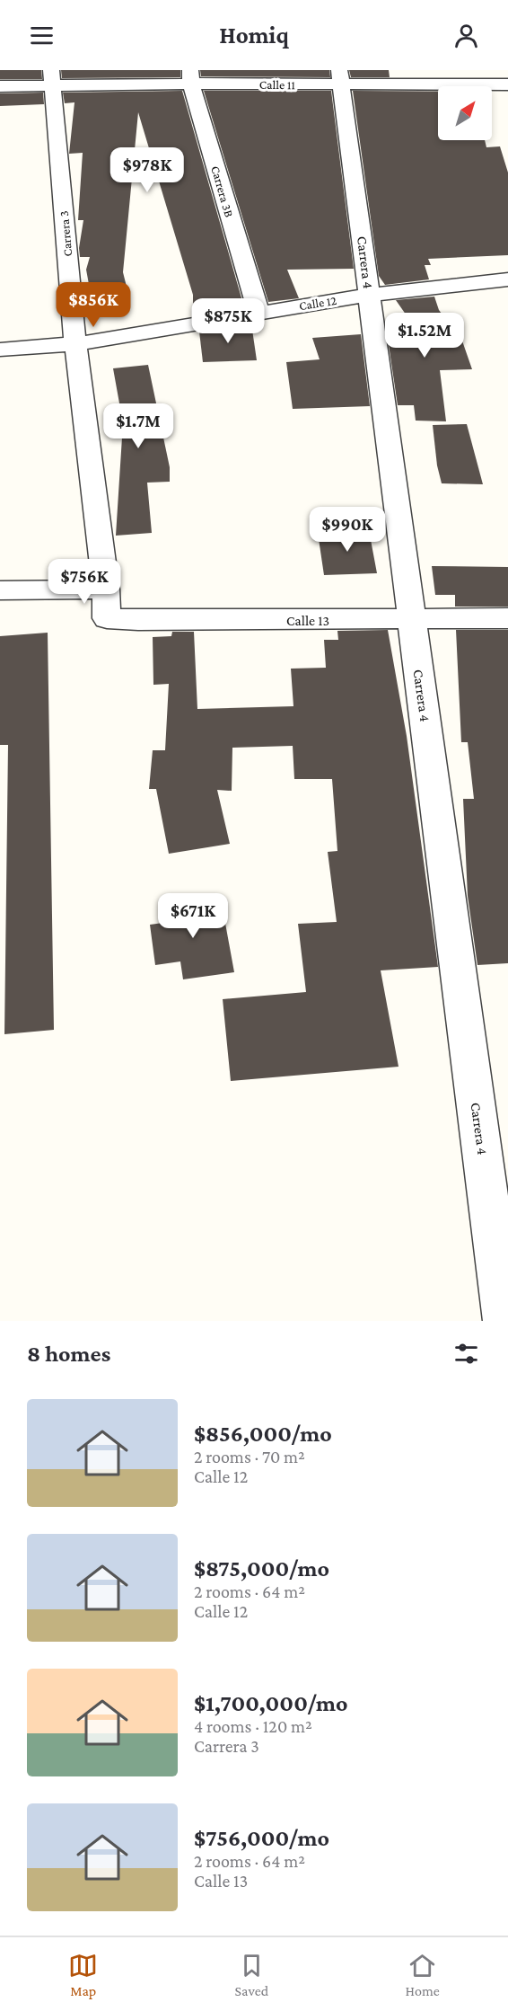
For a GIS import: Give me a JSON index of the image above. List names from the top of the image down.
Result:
{
  "streets": {
    "street": [
      "Calle 11",
      "Carrera 3B",
      "Carrera 3",
      "Carrera 4",
      "Calle 12",
      "Calle 13"
    ]
  },
  "crossings": [
    ["Calle 11", "Carrera 3B"],
    ["Calle 11", "Carrera 3"],
    ["Calle 11", "Carrera 4"],
    ["Carrera 3B", "Calle 12"],
    ["Carrera 3", "Calle 12"],
    ["Carrera 3", "Calle 13"],
    ["Carrera 4", "Calle 12"],
    ["Carrera 4", "Calle 13"]
  ],
  "north": "top right",
  "page": {
    "header": "Homiq",
    "price": [
      "$978K",
      "$856K",
      "$875K",
      "$1.52M",
      "$1.7M",
      "$990K",
      "$756K",
      "$671K"
    ],
    "heading": "8 homes",
    "list": [
      {
        "name": "$856,000/mo",
        "note": "2 rooms · 70 m² · Calle 12"
      },
      {
        "name": "$875,000/mo",
        "note": "2 rooms · 64 m² · Calle 12"
      },
      {
        "name": "$1,700,000/mo",
        "note": "4 rooms · 120 m² · Carrera 3"
      },
      {
        "name": "$756,000/mo",
        "note": "2 rooms · 64 m² · Calle 13"
      }
    ],
    "tabs": ["Map", "Saved", "Home"]
  }
}
